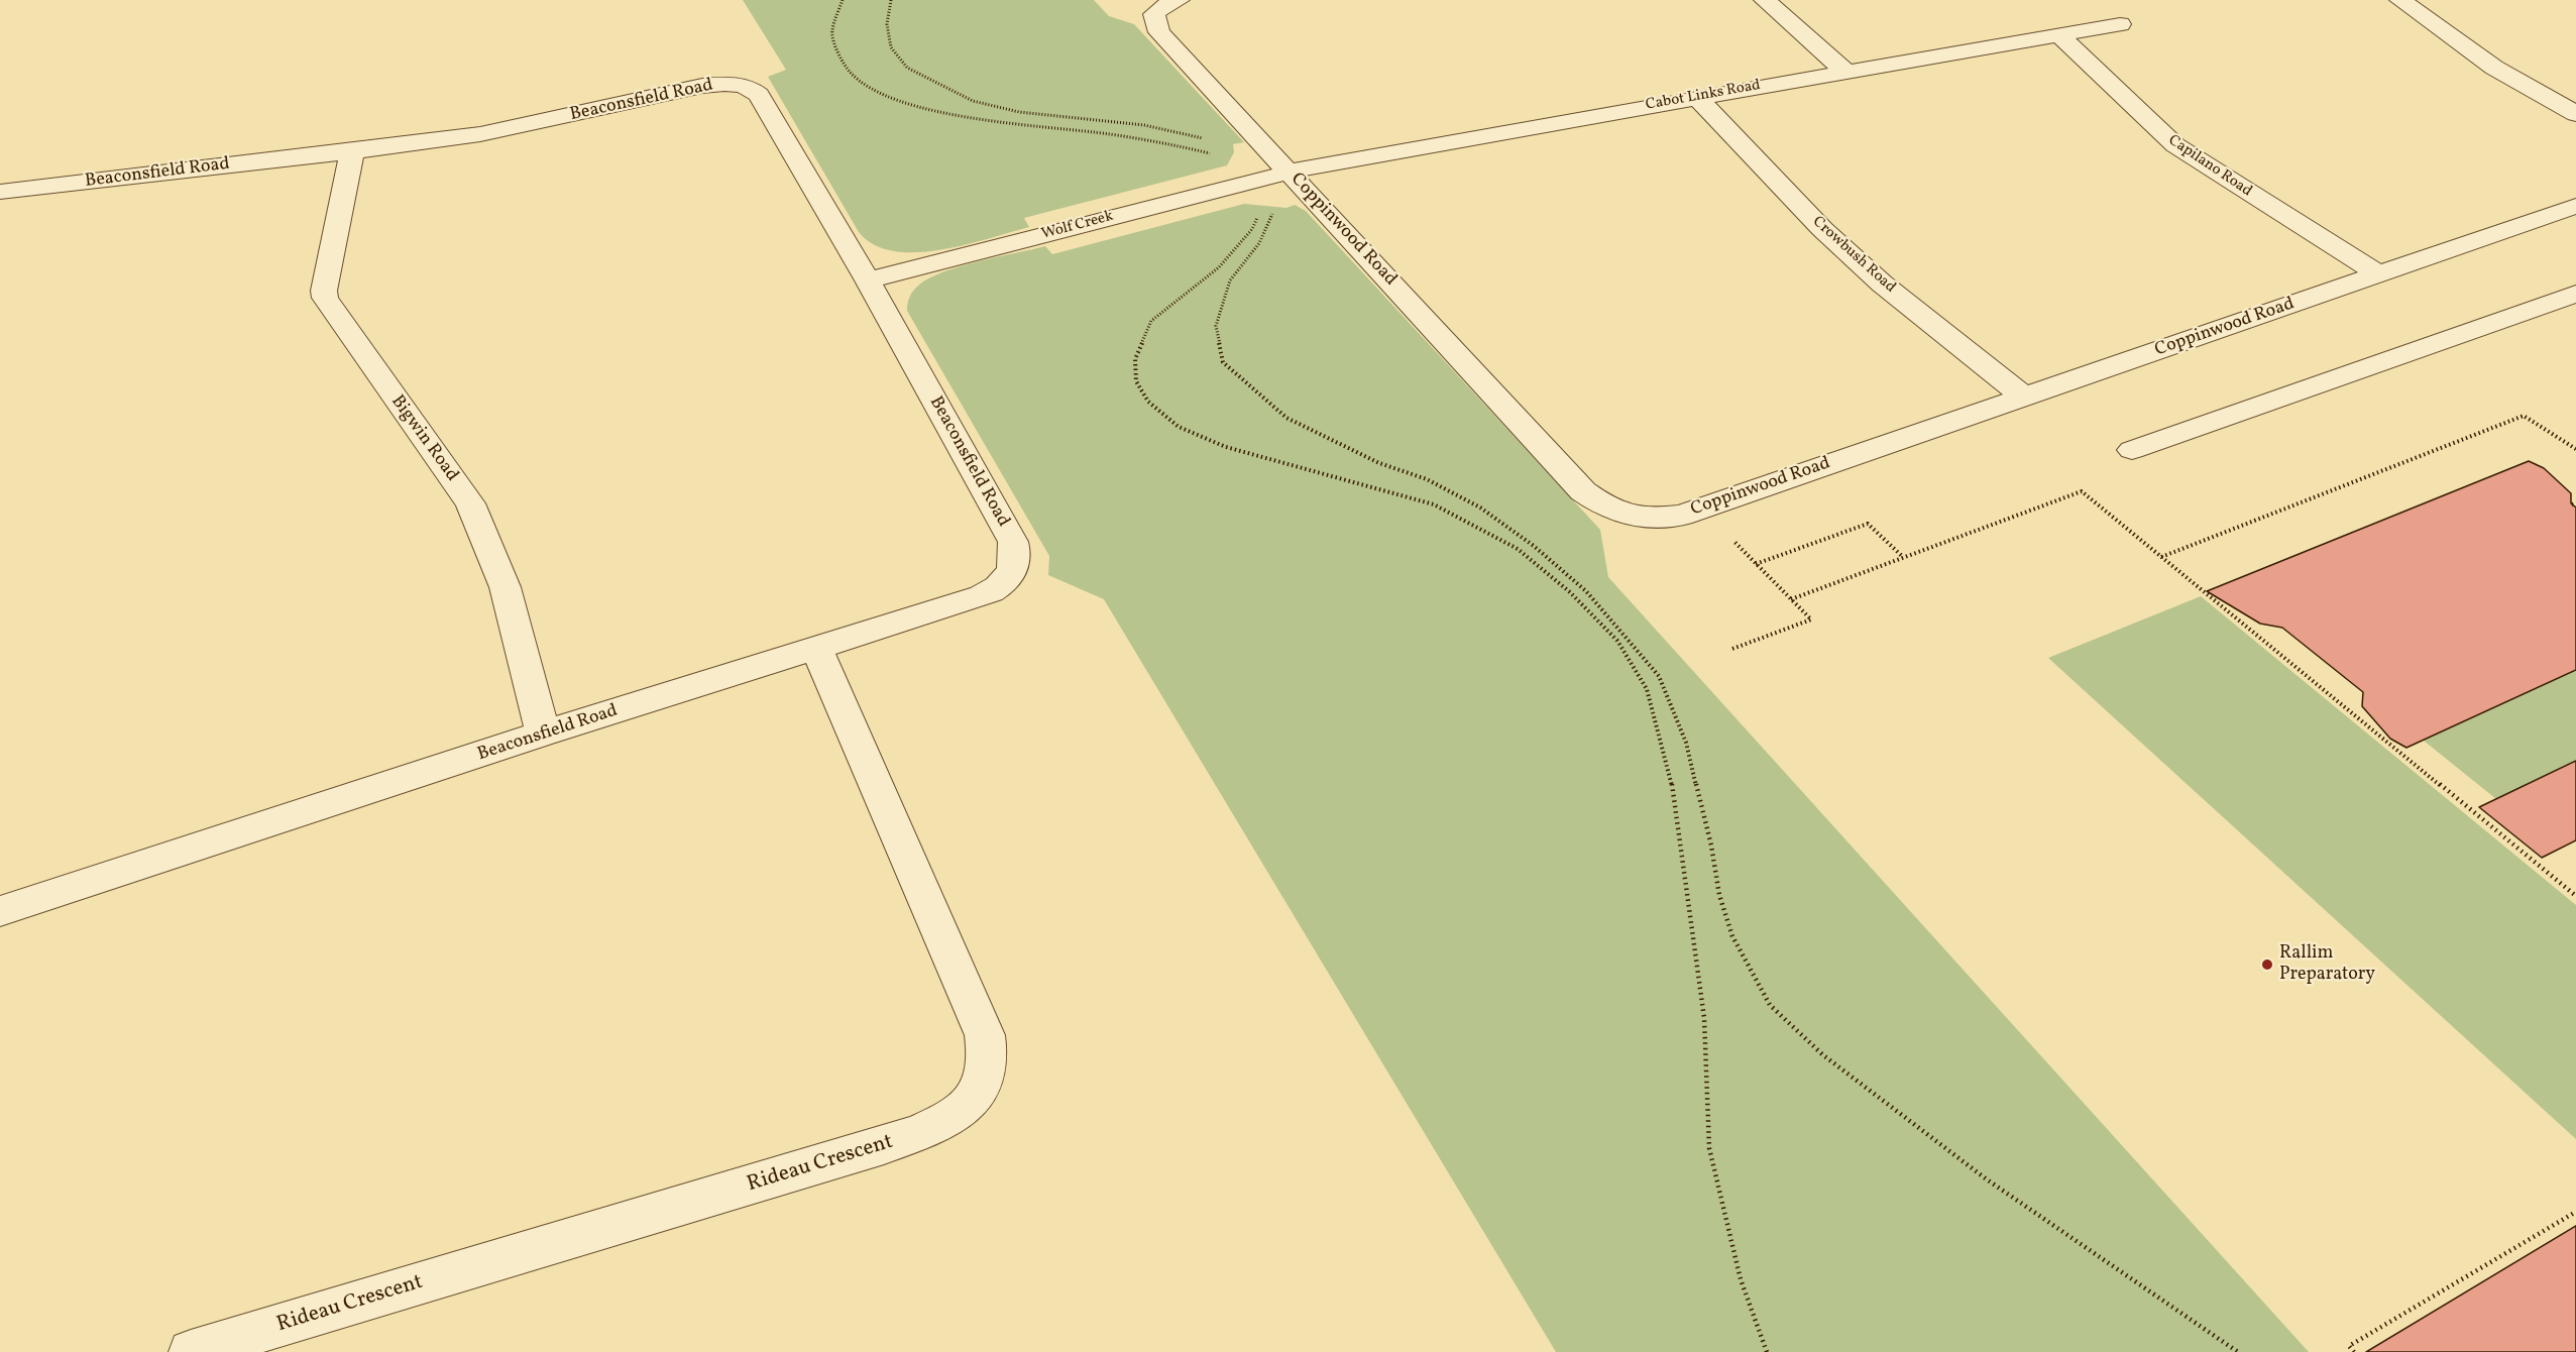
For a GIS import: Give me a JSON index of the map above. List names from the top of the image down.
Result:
{
  "streets": {
    "street": [
      "Cabot Links Road",
      "Beaconsfield Road",
      "Capilano Road",
      "Wolf Creek",
      "Coppinwood Road",
      "Crowbush Road",
      "Bigwin Road",
      "Rideau Crescent"
    ]
  },
  "crossings": [
    ["Cabot Links Road", "Capilano Road"],
    ["Cabot Links Road", "Wolf Creek"],
    ["Cabot Links Road", "Coppinwood Road"],
    ["Cabot Links Road", "Crowbush Road"],
    ["Beaconsfield Road", "Wolf Creek"],
    ["Beaconsfield Road", "Bigwin Road"],
    ["Beaconsfield Road", "Rideau Crescent"],
    ["Capilano Road", "Coppinwood Road"],
    ["Wolf Creek", "Coppinwood Road"],
    ["Coppinwood Road", "Crowbush Road"]
  ],
  "places": ["Rallim Preparatory"]
}
